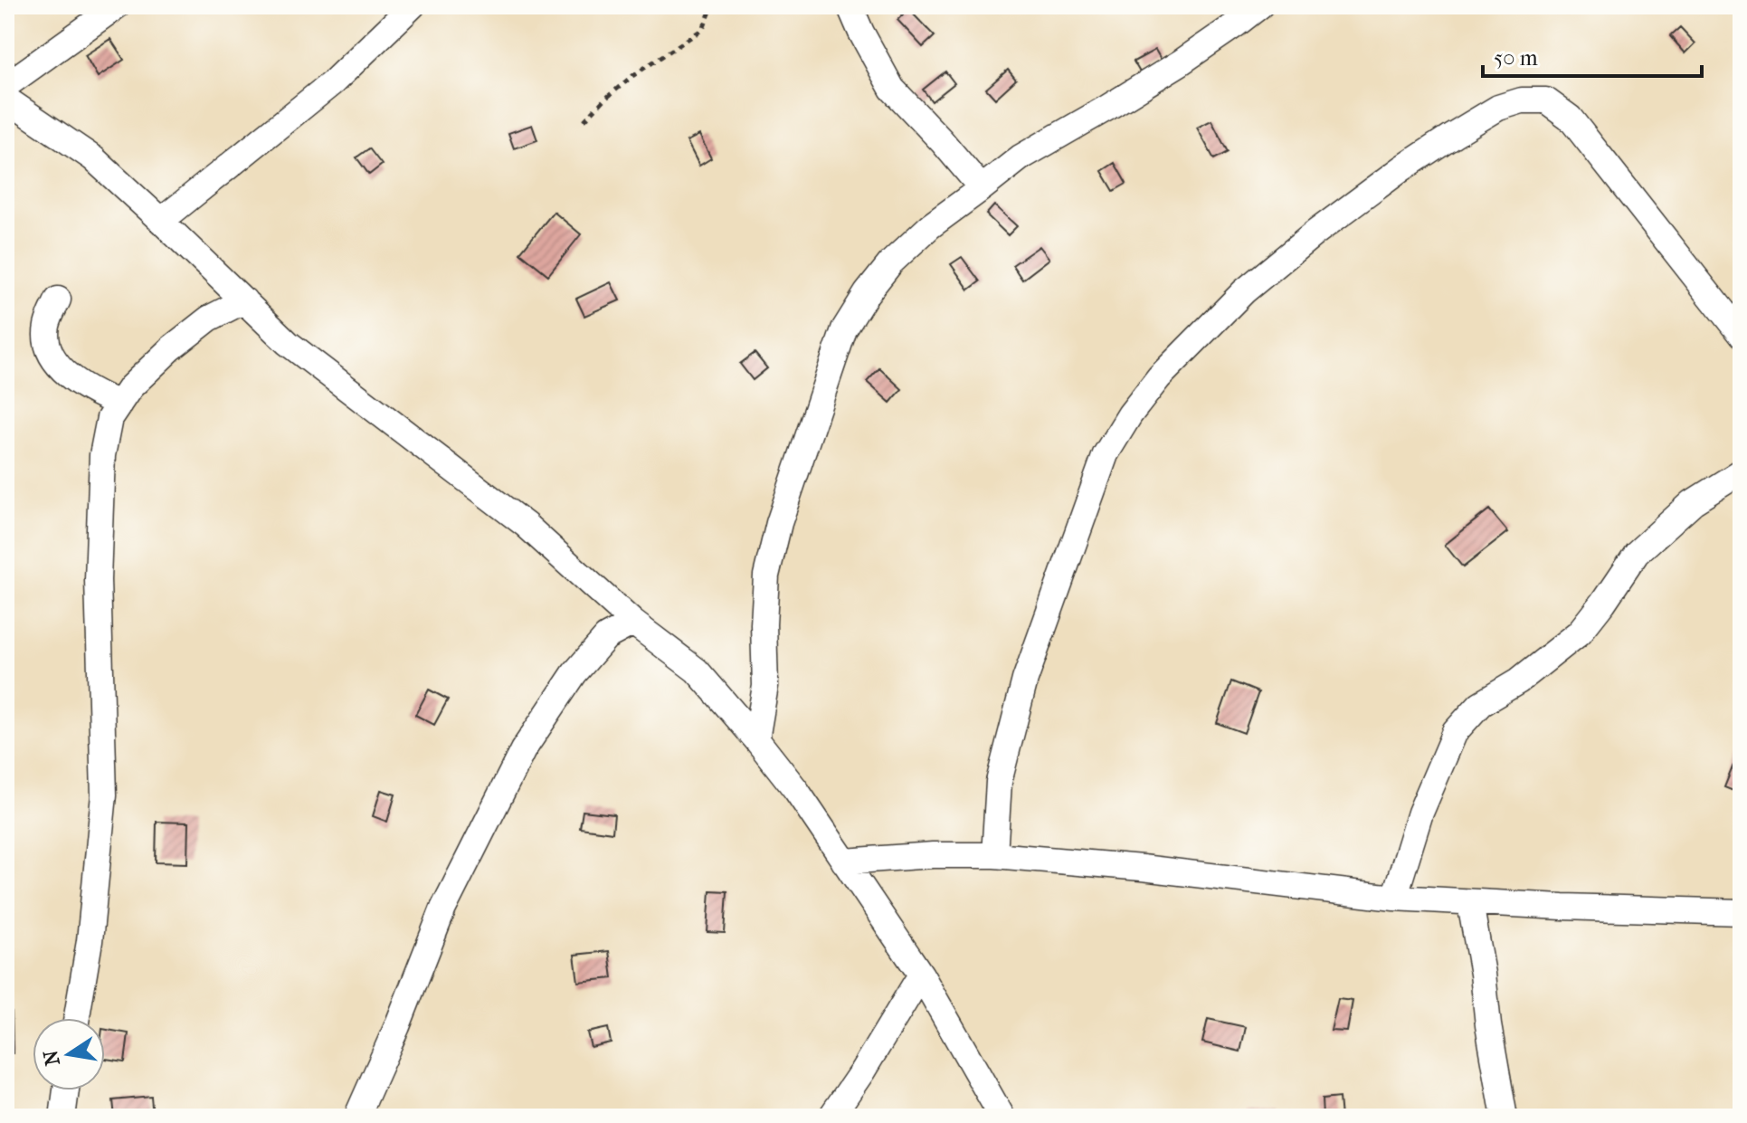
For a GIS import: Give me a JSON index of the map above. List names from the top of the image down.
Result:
{
  "scale_bar": "50 m",
  "north": "left"
}
